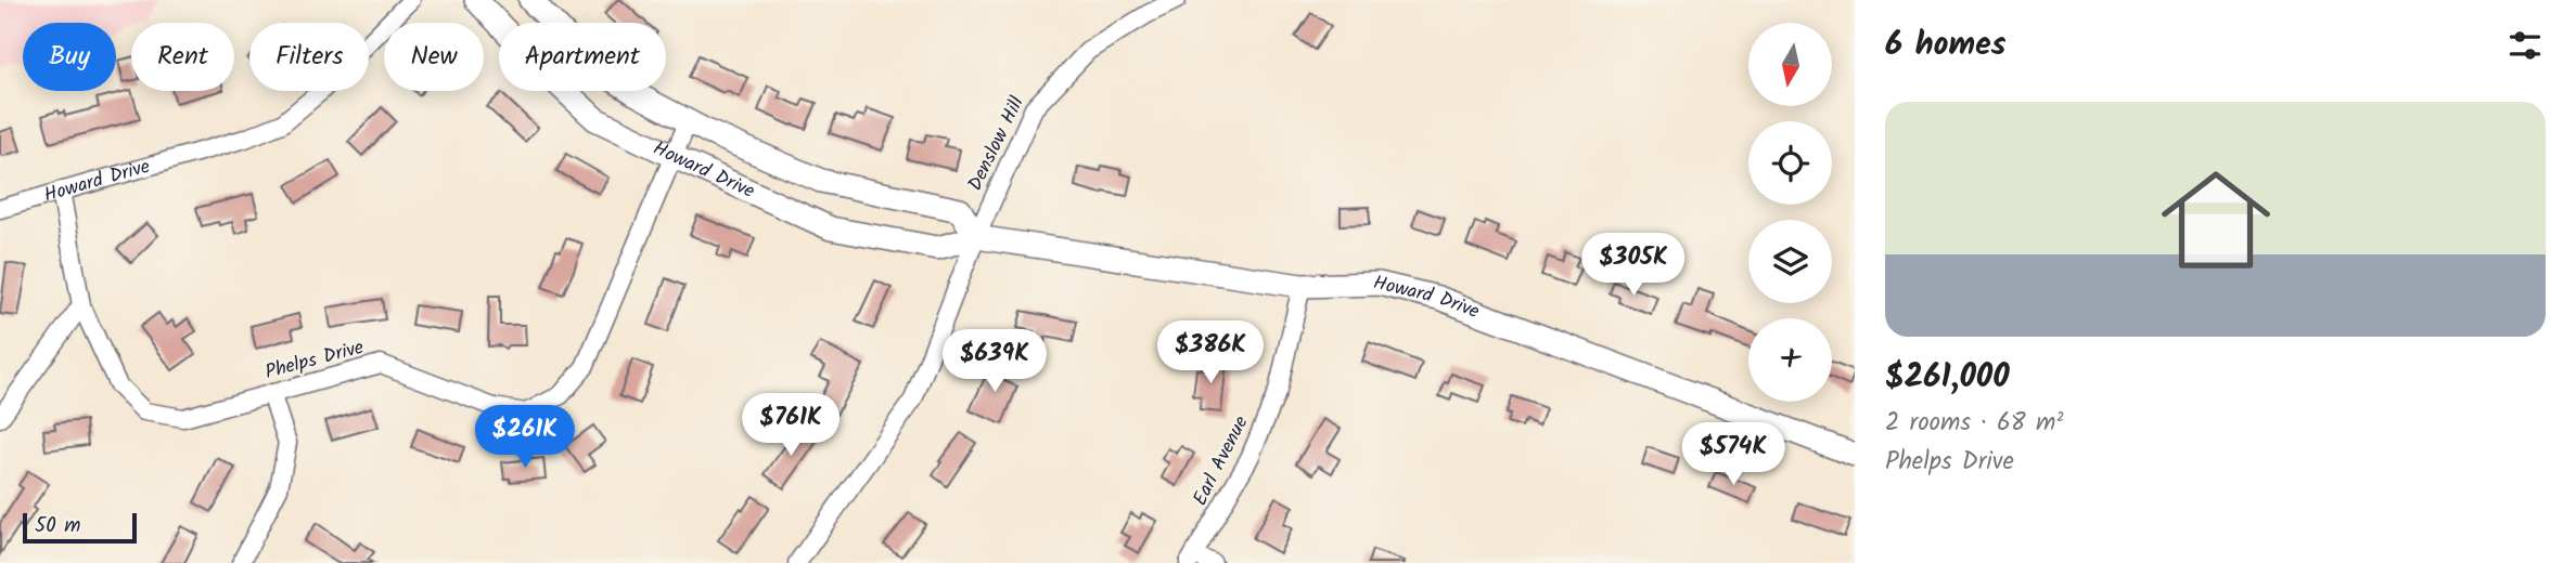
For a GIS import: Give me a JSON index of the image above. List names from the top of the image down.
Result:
{
  "streets": {
    "street": [
      "Denslow Hill",
      "Howard Drive",
      "Phelps Drive",
      "Earl Avenue"
    ]
  },
  "crossings": [
    ["Denslow Hill", "Howard Drive"],
    ["Howard Drive", "Phelps Drive"],
    ["Howard Drive", "Earl Avenue"]
  ],
  "scale_bar": "50 m",
  "north": "bottom",
  "page": {
    "heading": "6 homes",
    "map_buttons": "+",
    "chip": [
      "Buy",
      "Rent",
      "Filters",
      "New",
      "Apartment"
    ],
    "list": [
      {
        "name": "$261,000",
        "note": "2 rooms · 68 m² · Phelps Drive"
      }
    ],
    "price": [
      "$305K",
      "$386K",
      "$639K",
      "$761K",
      "$261K",
      "$574K"
    ],
    "scale": "50 m"
  }
}
